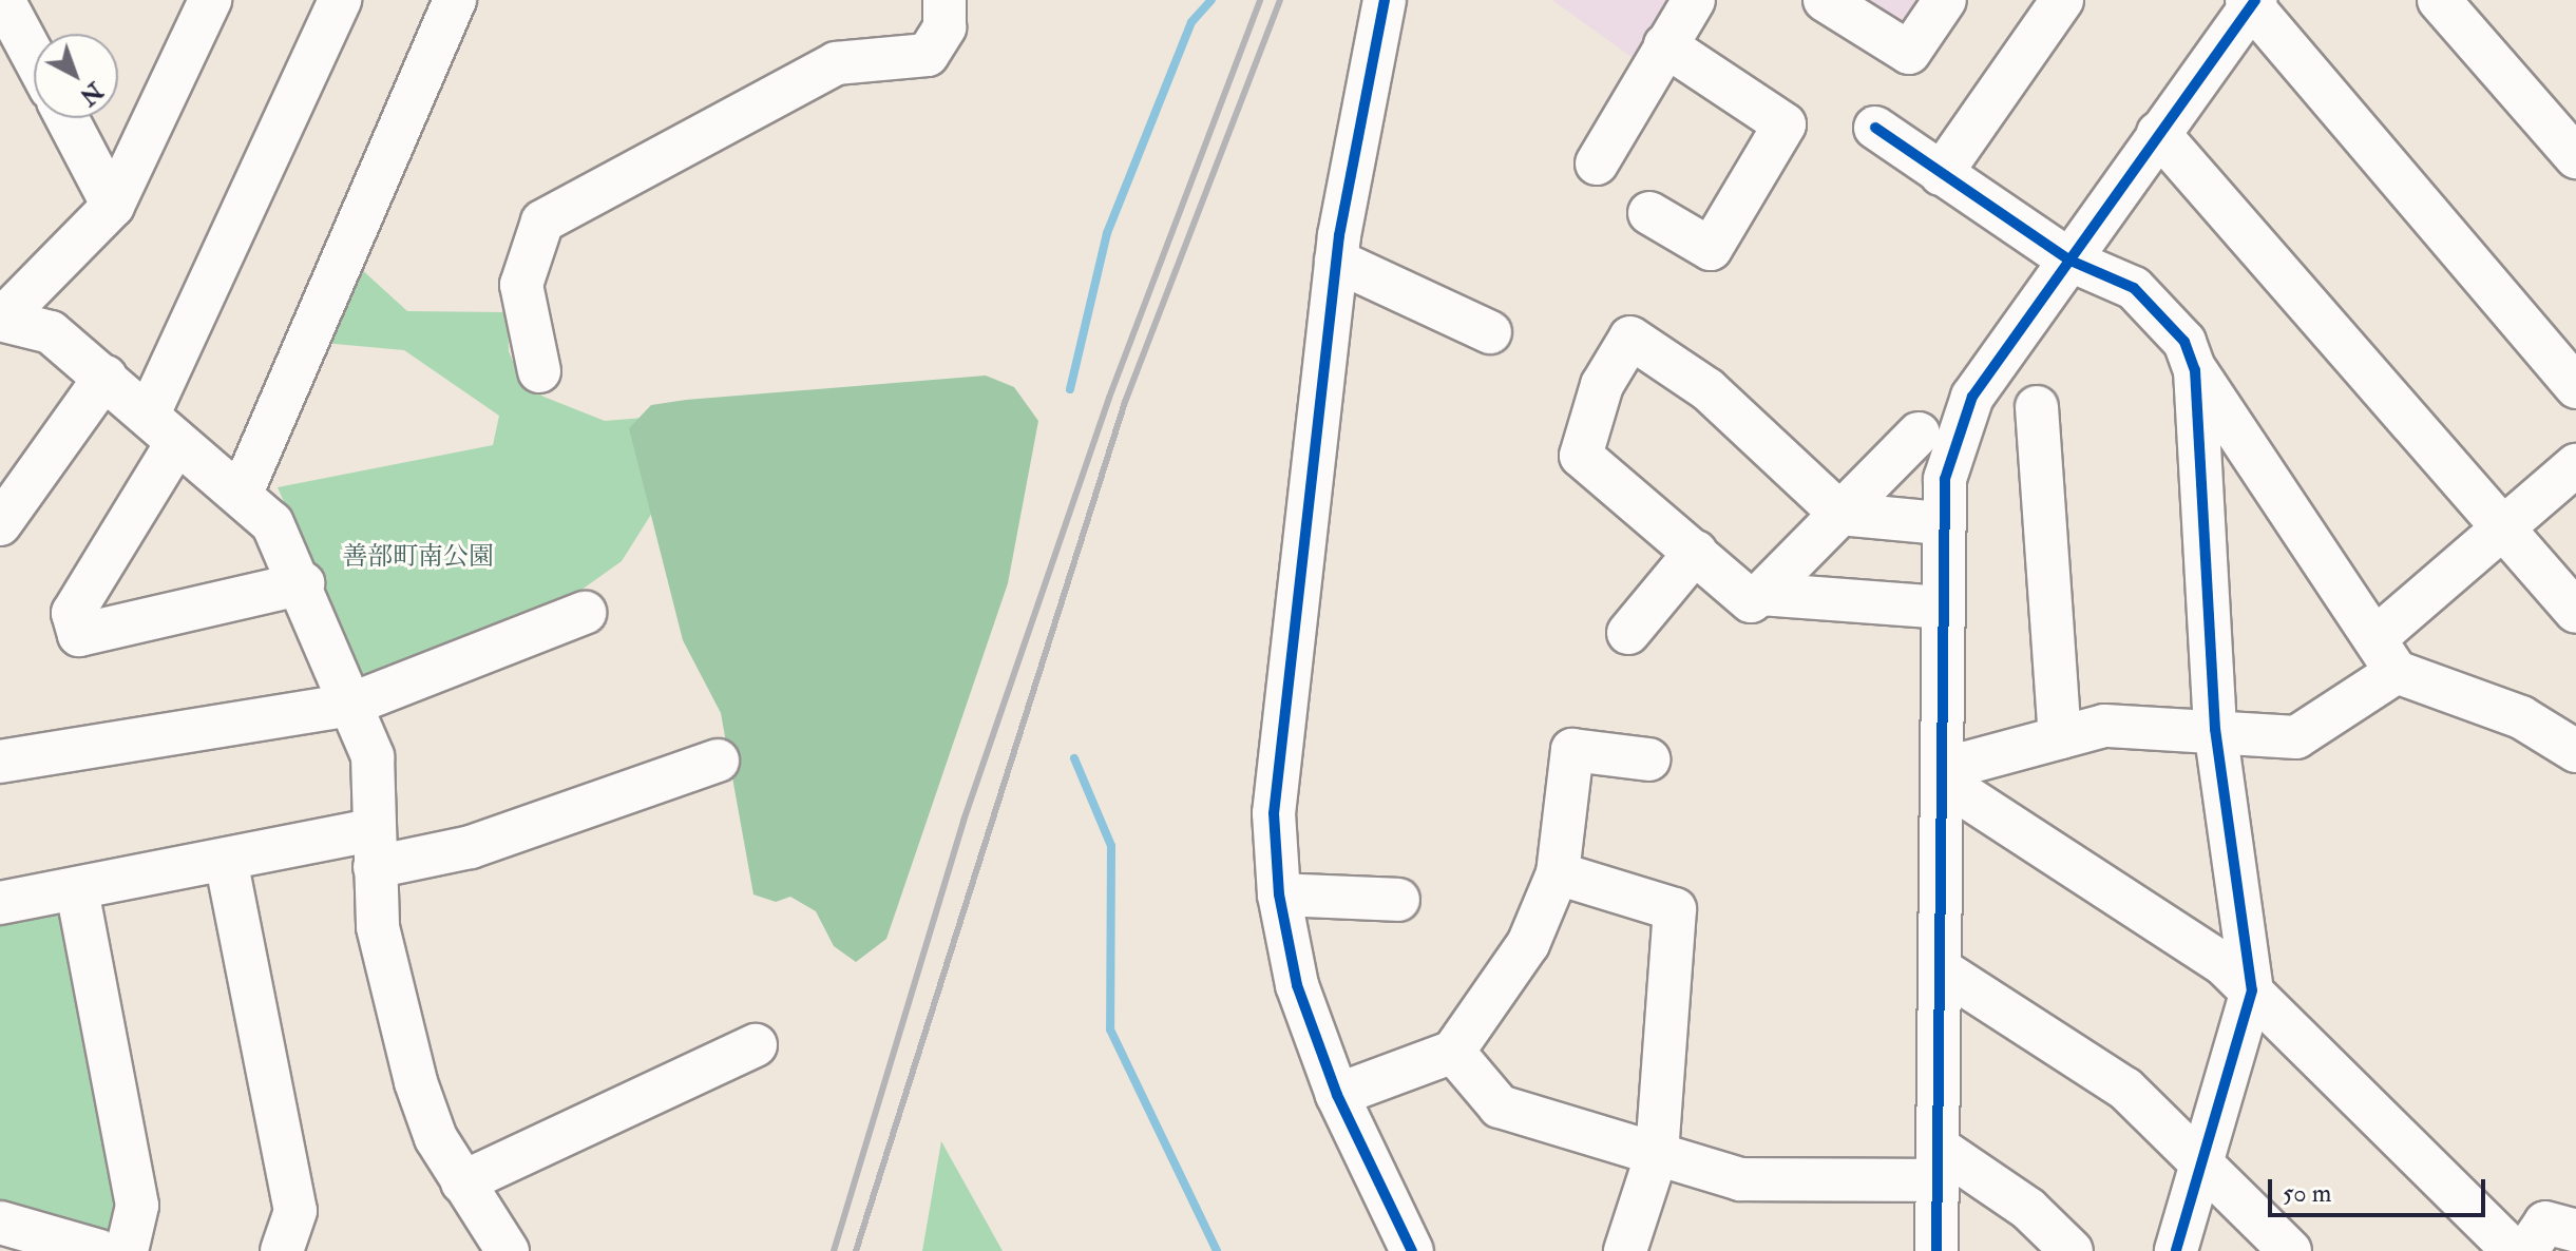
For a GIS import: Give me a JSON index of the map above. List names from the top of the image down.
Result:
{
  "parks": ["善部町南公園"],
  "scale_bar": "50 m",
  "north": "bottom right"
}
